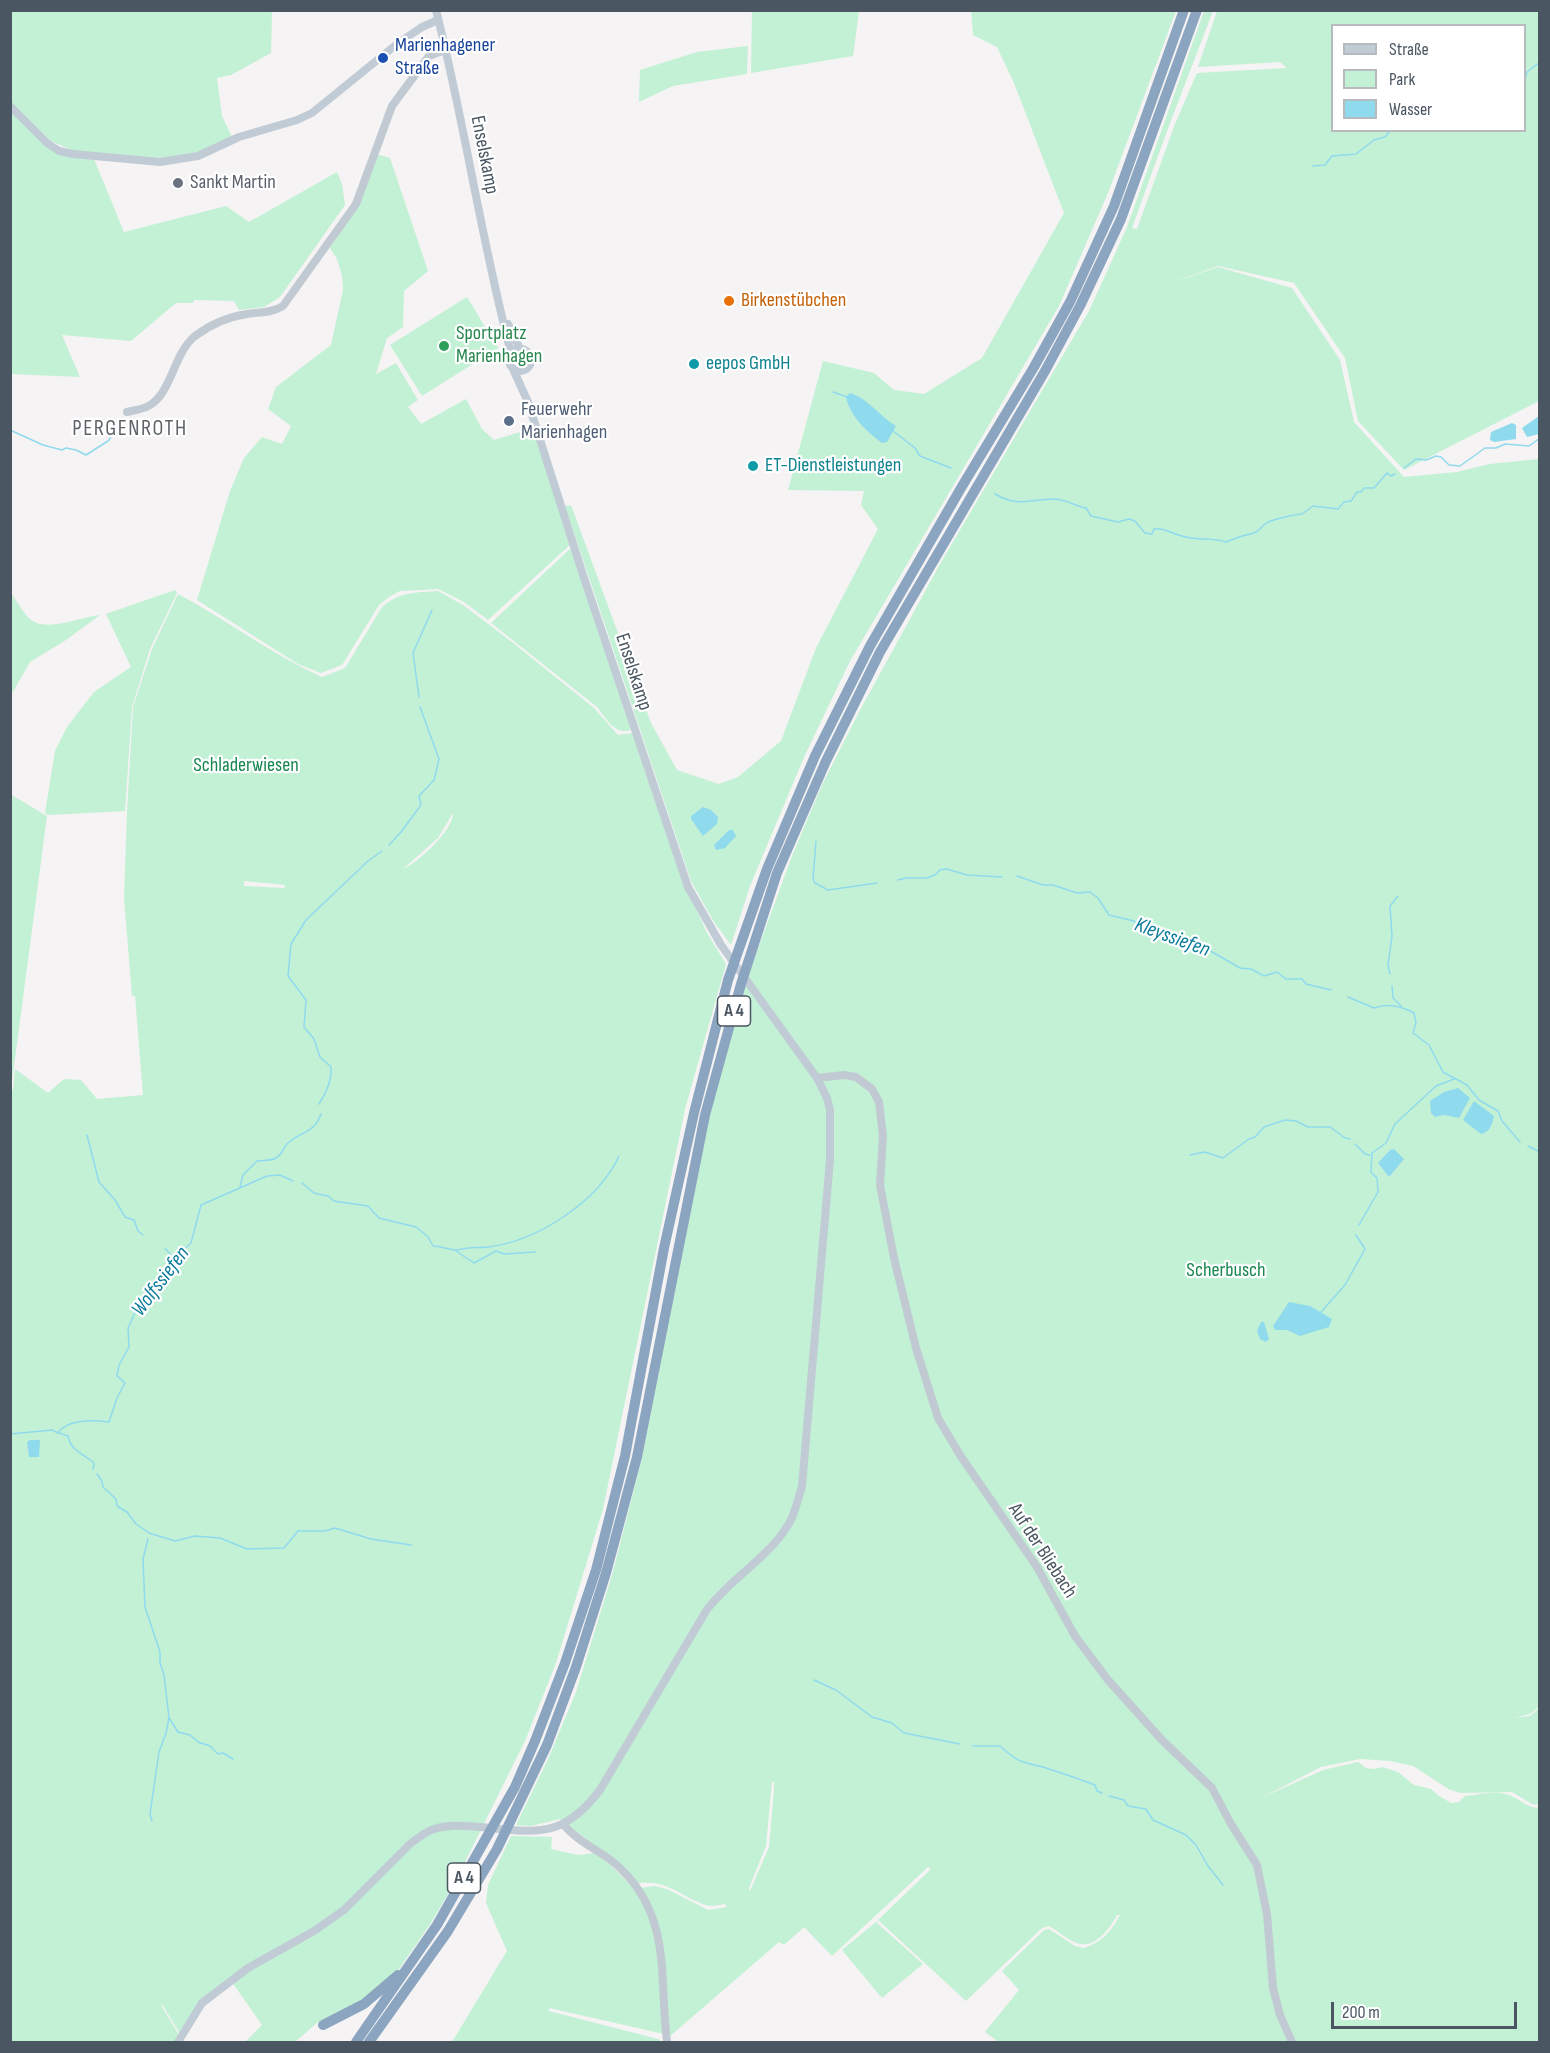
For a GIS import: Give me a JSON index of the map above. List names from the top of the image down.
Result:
{
  "streets": {
    "highway": ["A 4"],
    "main road": ["Enselskamp"],
    "street": ["Auf der Bliebach"]
  },
  "crossings": [
    ["Enselskamp", "Auf der Bliebach"]
  ],
  "districts": ["PERGENROTH"],
  "water": ["Kleyssiefen", "Wolfssiefen"],
  "parks": ["Schladerwiesen", "Scherbusch"],
  "places": [
    "Marienhagener Straße",
    "Sankt Martin",
    "Birkenstübchen",
    "Sportplatz Marienhagen",
    "eepos GmbH",
    "Feuerwehr Marienhagen",
    "ET-Dienstleistungen"
  ],
  "legend": ["Straße", "Park", "Wasser"],
  "scale_bar": "200 m"
}
